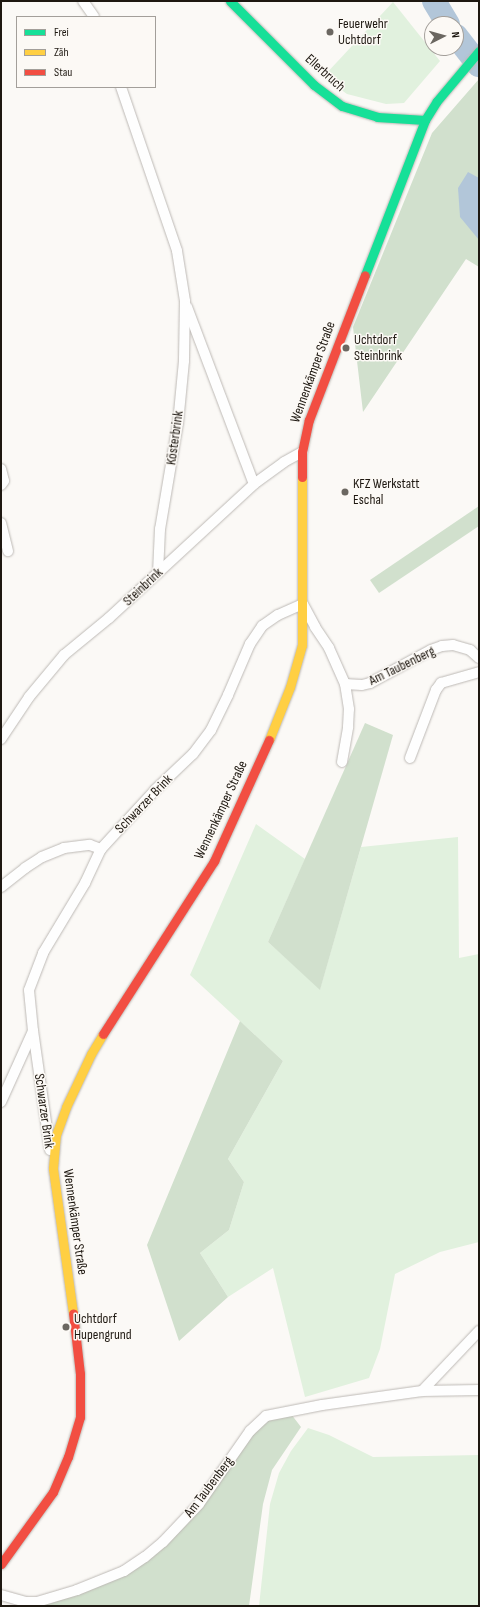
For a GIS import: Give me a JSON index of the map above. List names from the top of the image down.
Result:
{
  "streets": {
    "street": [
      "Ellerbruch",
      "Wennenkämper Straße",
      "Kösterbrink",
      "Steinbrink",
      "Am Taubenberg",
      "Schwarzer Brink"
    ]
  },
  "crossings": [
    ["Ellerbruch", "Wennenkämper Straße"],
    ["Wennenkämper Straße", "Steinbrink"],
    ["Wennenkämper Straße", "Schwarzer Brink"],
    ["Kösterbrink", "Steinbrink"]
  ],
  "places": [
    "Feuerwehr Uchtdorf",
    "Uchtdorf Steinbrink",
    "KFZ Werkstatt Eschal",
    "Uchtdorf Hupengrund"
  ],
  "legend": ["Frei", "Zäh", "Stau"],
  "north": "right"
}
